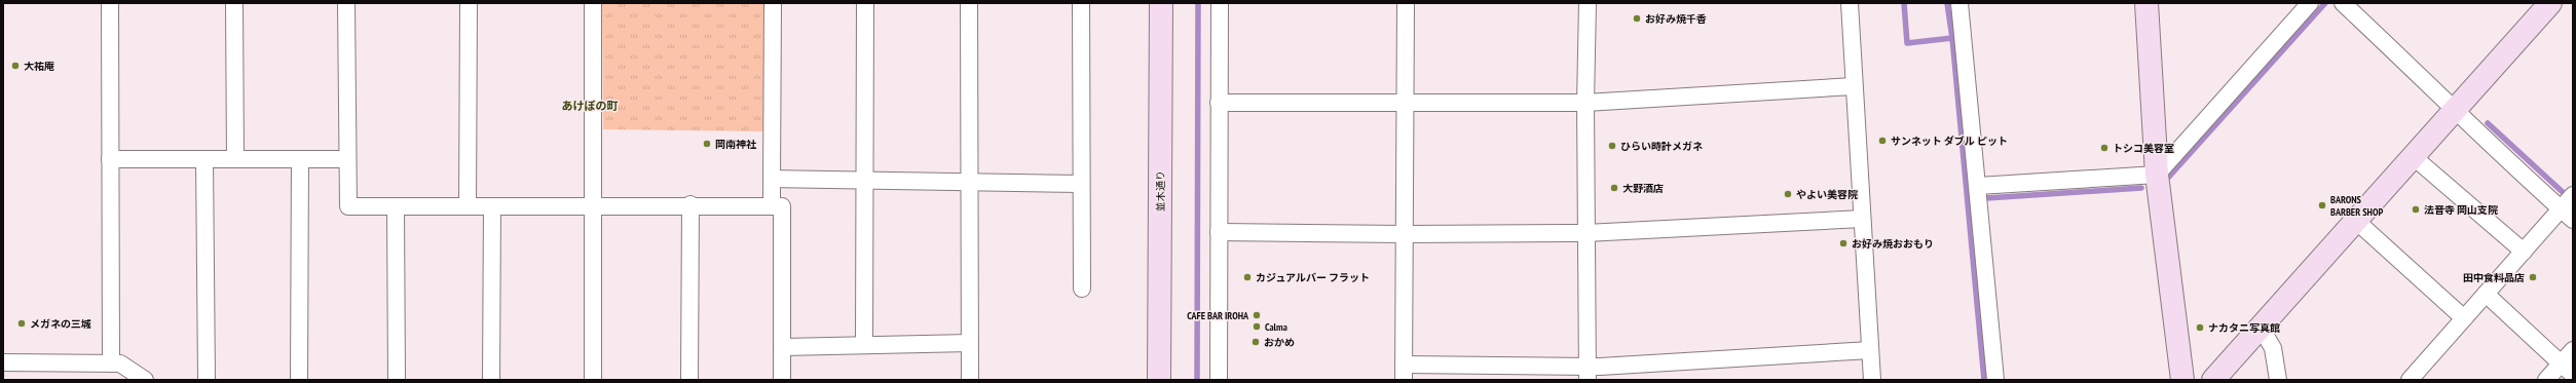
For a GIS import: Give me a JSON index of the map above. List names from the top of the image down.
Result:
{
  "streets": {
    "street": ["並木通り"]
  },
  "districts": ["あけぼの町"],
  "places": [
    "お好み焼千香",
    "大祐庵",
    "サンネット ダブル ピット",
    "岡南神社",
    "ひらい時計メガネ",
    "トシコ美容室",
    "大野酒店",
    "やよい美容院",
    "BARONS BARBER SHOP",
    "法音寺 岡山支院",
    "お好み焼おおもり",
    "カジュアルバー フラット",
    "田中食料品店",
    "CAFE BAR IROHA",
    "メガネの三城",
    "Calma",
    "ナカタニ写真館",
    "おかめ"
  ]
}
